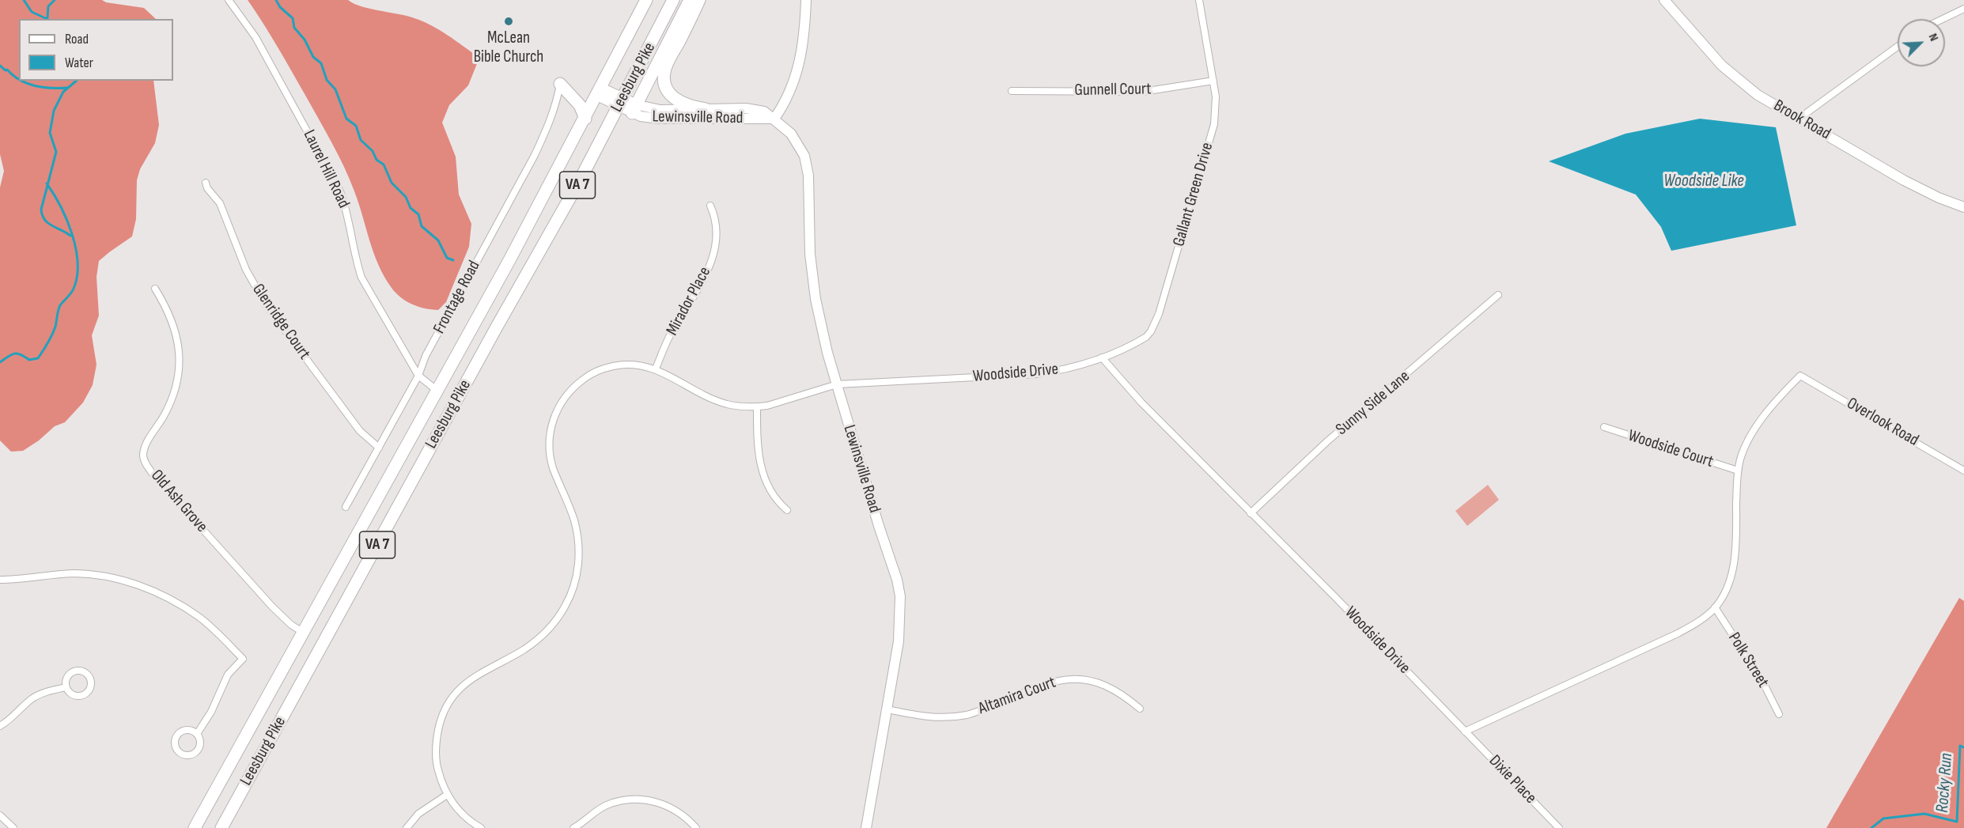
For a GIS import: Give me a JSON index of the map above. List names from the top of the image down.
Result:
{
  "streets": {
    "highway": ["Leesburg Pike", "VA 7"],
    "main road": ["Lewinsville Road", "Brook Road"],
    "street": [
      "Gunnell Court",
      "Laurel Hill Road",
      "Gallant Green Drive",
      "Frontage Road",
      "Mirador Place",
      "Glenridge Court",
      "Woodside Drive",
      "Sunny Side Lane",
      "Overlook Road",
      "Woodside Court",
      "Old Ash Grove",
      "Polk Street",
      "Altamira Court",
      "Dixie Place"
    ]
  },
  "crossings": [
    ["Leesburg Pike", "Lewinsville Road"],
    ["Leesburg Pike", "Laurel Hill Road"],
    ["Leesburg Pike", "Old Ash Grove"],
    ["Gunnell Court", "Gallant Green Drive"],
    ["Lewinsville Road", "Woodside Drive"],
    ["Lewinsville Road", "Altamira Court"],
    ["Laurel Hill Road", "Frontage Road"],
    ["Gallant Green Drive", "Woodside Drive"],
    ["Frontage Road", "Glenridge Court"],
    ["Mirador Place", "Woodside Drive"],
    ["Woodside Drive", "Sunny Side Lane"],
    ["Woodside Drive", "Dixie Place"],
    ["Overlook Road", "Woodside Court"]
  ],
  "water": ["Woodside Like", "Rocky Run"],
  "places": ["McLean Bible Church"],
  "legend": ["Road", "Water"],
  "north": "top right"
}
